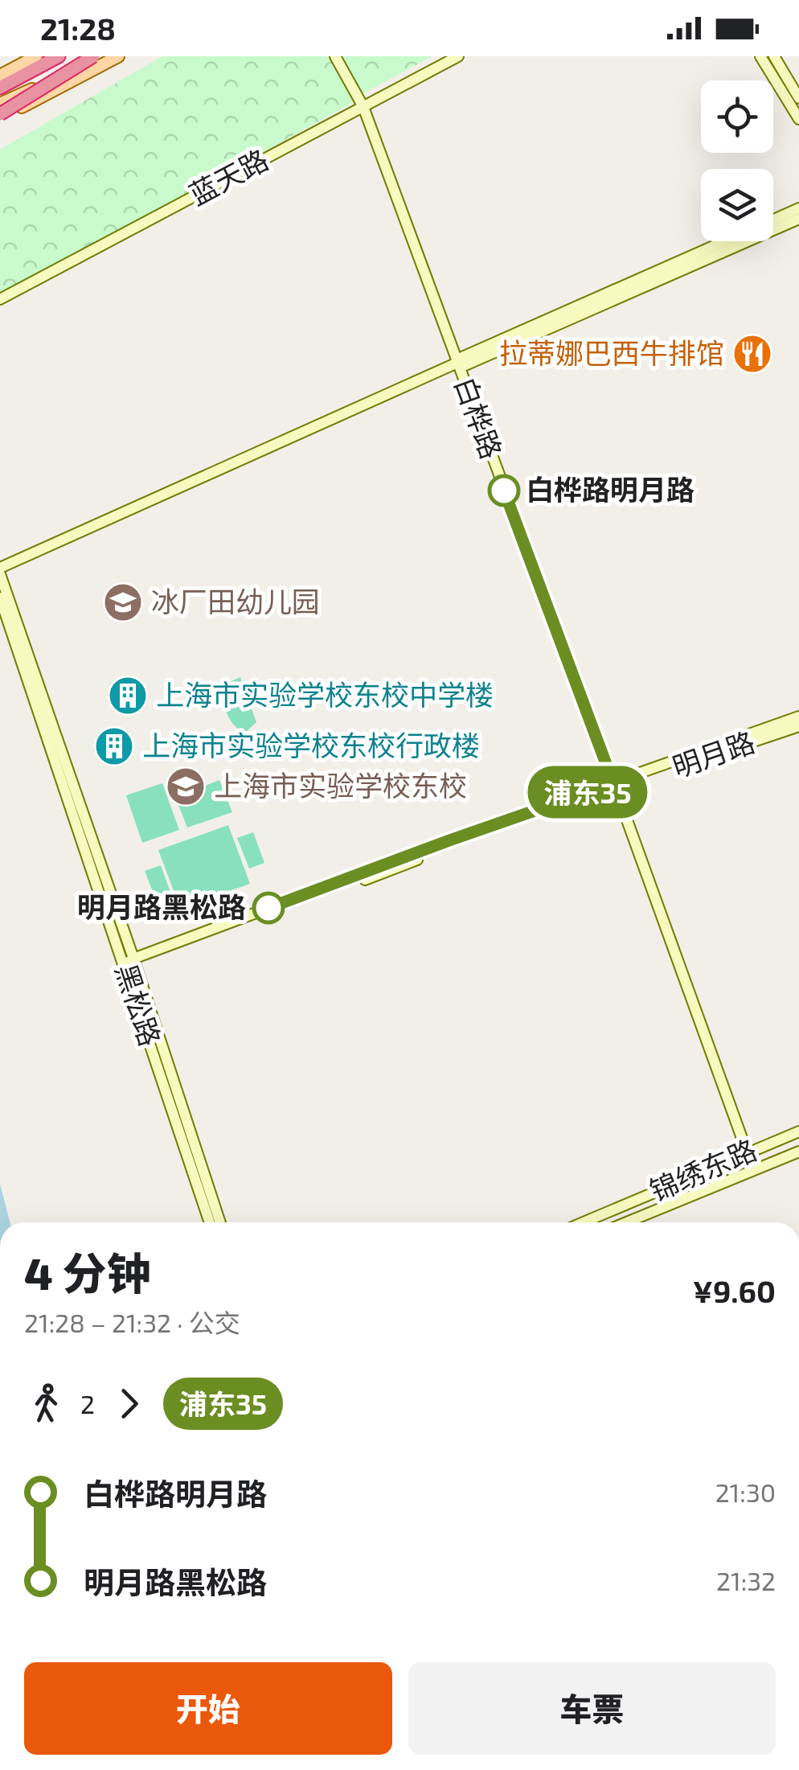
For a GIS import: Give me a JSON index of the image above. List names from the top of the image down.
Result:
{
  "streets": {
    "street": [
      "蓝天路",
      "白桦路",
      "明月路",
      "黑松路",
      "锦绣东路"
    ]
  },
  "crossings": [
    ["蓝天路", "白桦路"],
    ["白桦路", "明月路"],
    ["白桦路", "锦绣东路"],
    ["明月路", "黑松路"]
  ],
  "places": {
    "restaurant": ["拉蒂娜巴西牛排馆"],
    "other": ["白桦路明月路", "明月路黑松路"],
    "school or university": ["冰厂田幼儿园", "上海市实验学校东校"],
    "building": ["上海市实验学校东校中学楼", "上海市实验学校东校行政楼"]
  },
  "lines": ["bus line 浦东35"],
  "page": {
    "status": "21:28",
    "on_map": "浦东35",
    "heading": ["4 分钟", "21:28 – 21:32 · 公交", "¥9.60"],
    "legs": ["2", "浦东35"],
    "list": [
      {
        "name": "白桦路明月路",
        "value": "21:30"
      },
      {
        "name": "明月路黑松路",
        "value": "21:32"
      }
    ],
    "buttons": ["开始", "车票"]
  }
}
